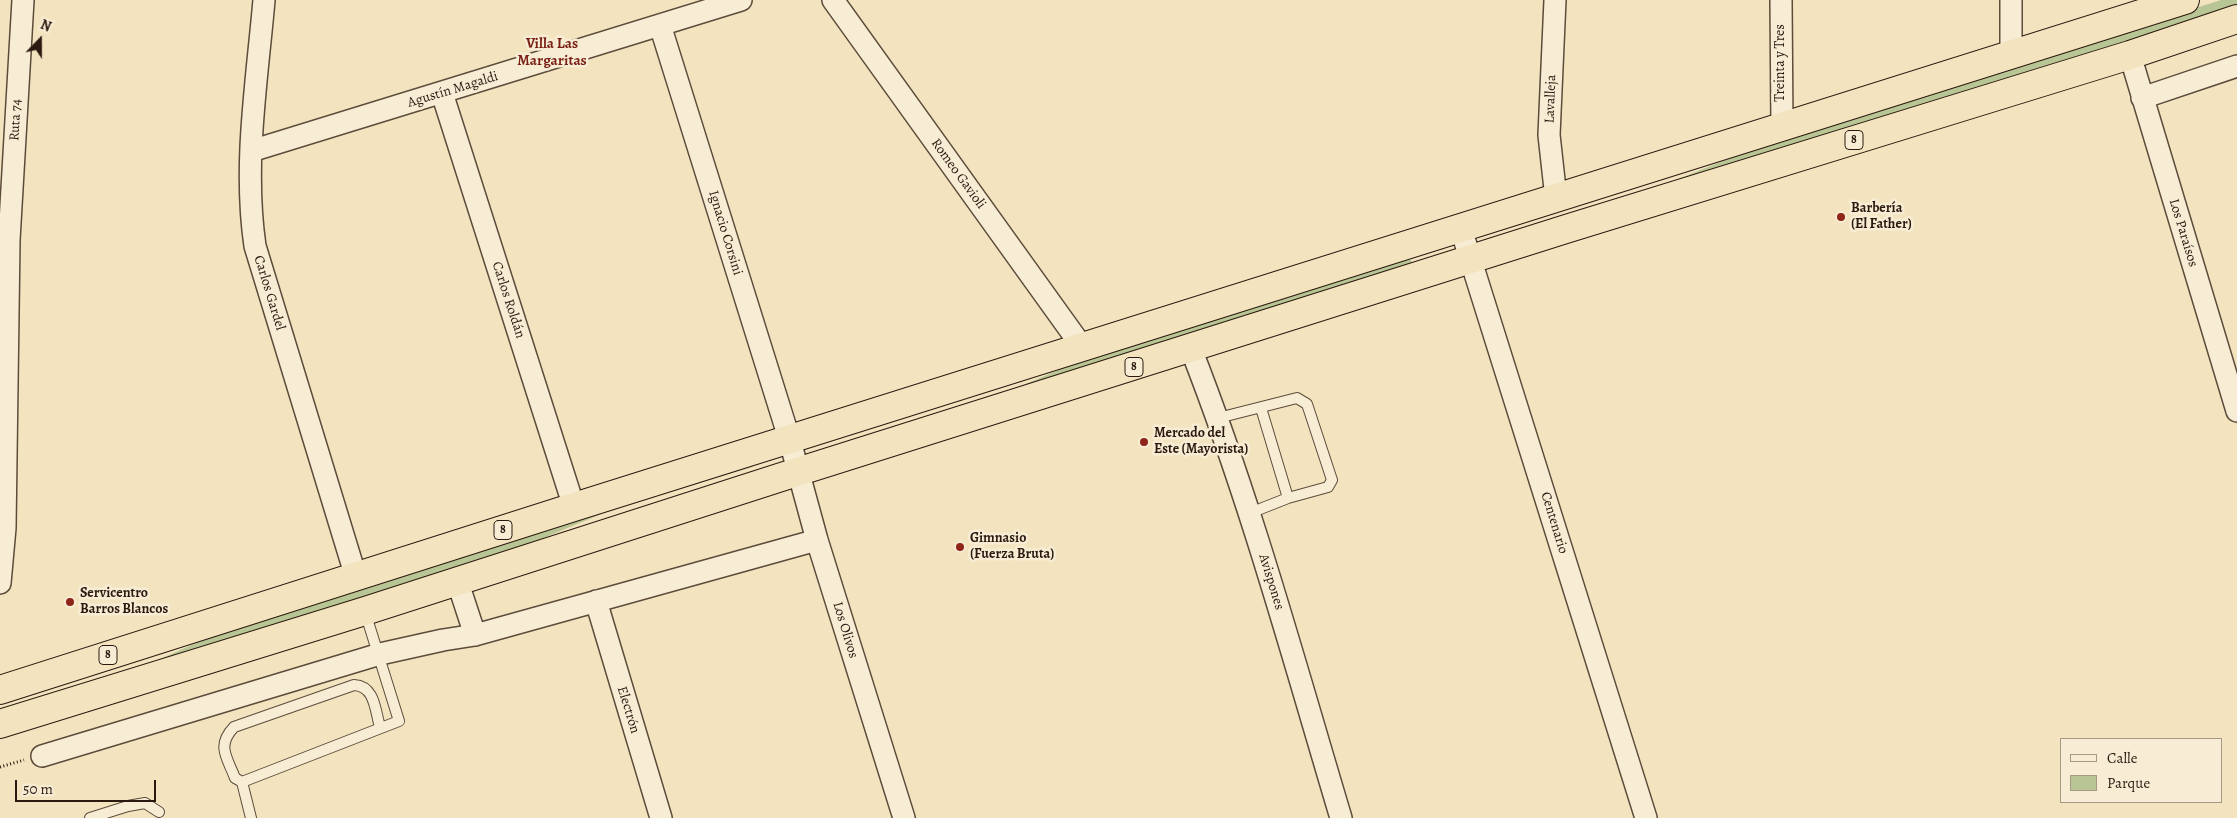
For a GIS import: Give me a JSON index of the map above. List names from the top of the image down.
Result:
{
  "streets": {
    "highway": ["8"],
    "street": [
      "Treinta y Tres",
      "Agustín Magaldi",
      "Lavalleja",
      "Ruta 74",
      "Romeo Gavioli",
      "Ignacio Corsini",
      "Los Paraísos",
      "Carlos Gardel",
      "Carlos Roldán",
      "Centenario",
      "Avispones",
      "Los Olivos",
      "Electrón"
    ]
  },
  "crossings": [
    ["Treinta y Tres", "8"],
    ["Agustín Magaldi", "Ignacio Corsini"],
    ["Agustín Magaldi", "Carlos Gardel"],
    ["Agustín Magaldi", "Carlos Roldán"],
    ["Lavalleja", "8"],
    ["8", "Romeo Gavioli"],
    ["8", "Ignacio Corsini"],
    ["8", "Los Paraísos"],
    ["8", "Carlos Gardel"],
    ["8", "Carlos Roldán"],
    ["8", "Centenario"],
    ["8", "Avispones"],
    ["8", "Los Olivos"],
    ["Ignacio Corsini", "Los Olivos"]
  ],
  "districts": ["Villa Las Margaritas"],
  "places": [
    "Barbería (El Father)",
    "Mercado del Este (Mayorista)",
    "Gimnasio (Fuerza Bruta)",
    "Servicentro Barros Blancos"
  ],
  "legend": ["Calle", "Parque"],
  "scale_bar": "50 m",
  "north": "top"
}
